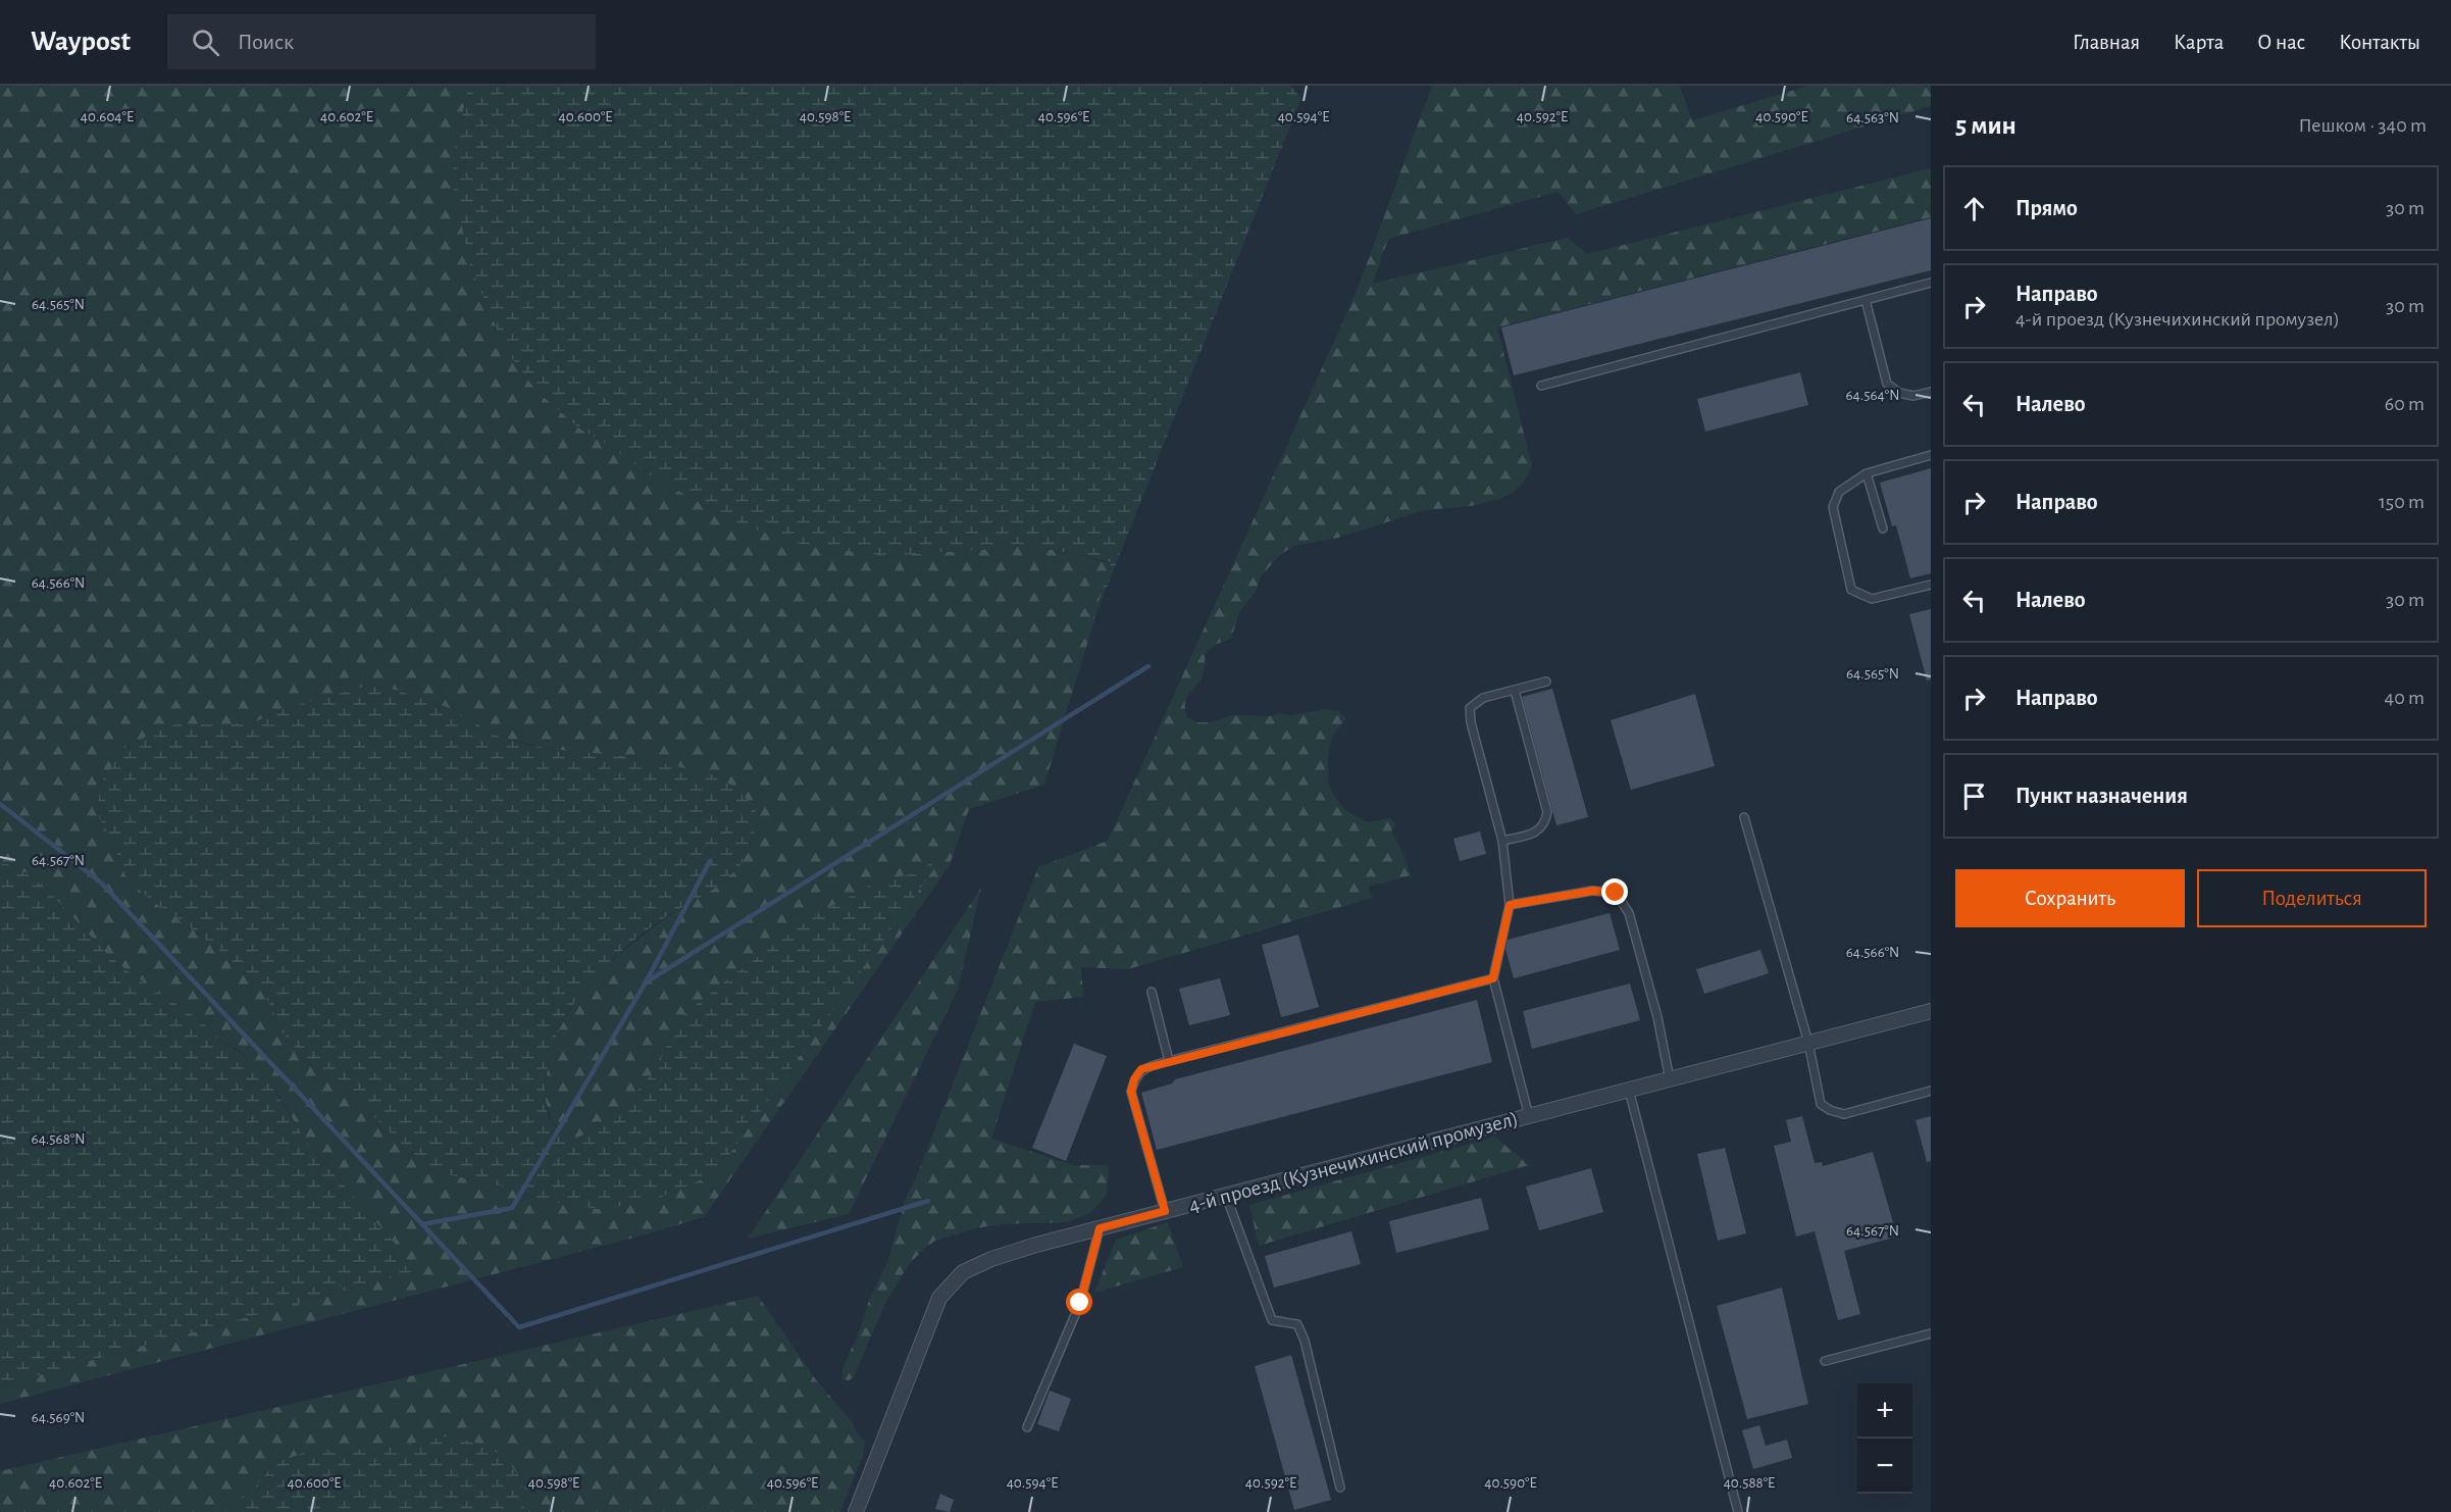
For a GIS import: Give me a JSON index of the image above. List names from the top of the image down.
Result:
{
  "streets": {
    "street": ["4-й проезд (Кузнечихинский промузел)"]
  },
  "page": {
    "header": "Waypost",
    "search": "Поиск",
    "nav": [
      "Главная",
      "Карта",
      "О нас",
      "Контакты"
    ],
    "heading": ["5 мин", "Пешком · 340 m"],
    "list": [
      ["Прямо", "30 m"],
      ["Направо", "4-й проезд (Кузнечихинский промузел)", "30 m"],
      ["Налево", "60 m"],
      ["Направо", "150 m"],
      ["Налево", "30 m"],
      ["Направо", "40 m"],
      "Пункт назначения"
    ],
    "buttons": ["Сохранить", "Поделиться"],
    "map_buttons": ["+", "−"]
  },
  "coordinates": [
    "40.604°E",
    "40.602°E",
    "40.600°E",
    "40.598°E",
    "40.596°E",
    "40.594°E",
    "40.592°E",
    "40.590°E",
    "64.563°N",
    "64.565°N",
    "64.564°N",
    "64.566°N",
    "64.567°N",
    "64.568°N",
    "64.569°N",
    "40.588°E"
  ]
}
